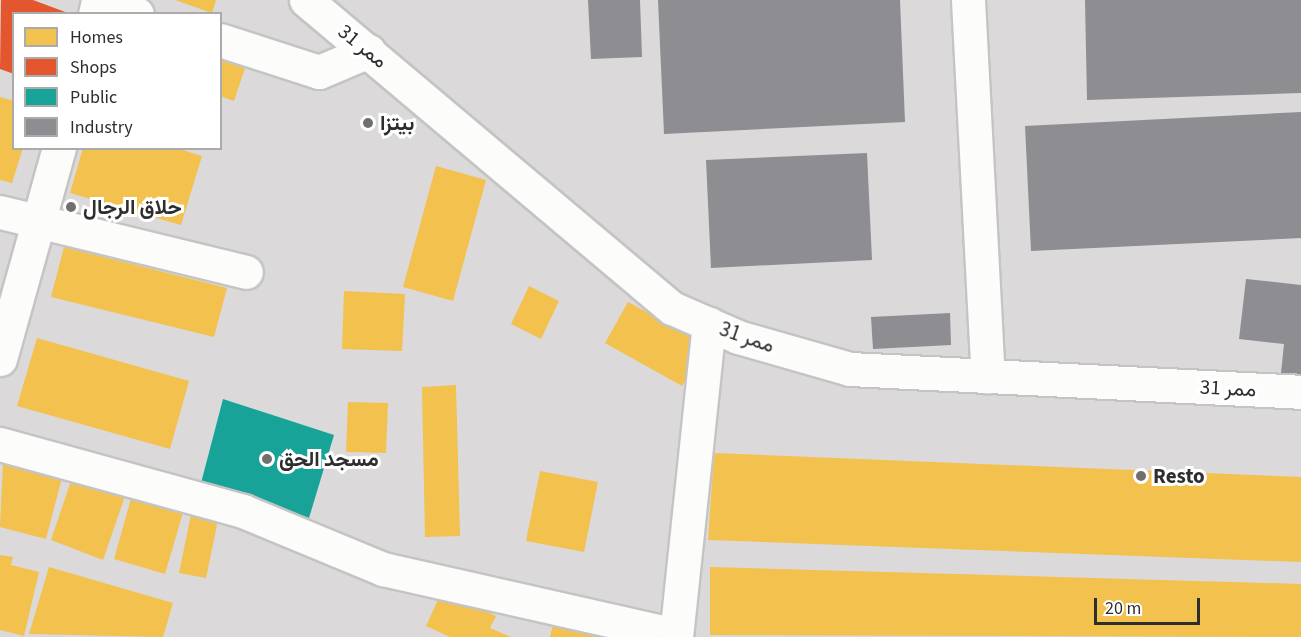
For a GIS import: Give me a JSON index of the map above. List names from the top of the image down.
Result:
{
  "streets": {
    "street": ["ممر 31"]
  },
  "places": [
    "بيتزا",
    "حلاق الرجال",
    "مسجد الحق",
    "Resto"
  ],
  "legend": [
    "Homes",
    "Shops",
    "Public",
    "Industry"
  ],
  "scale_bar": "20 m"
}
